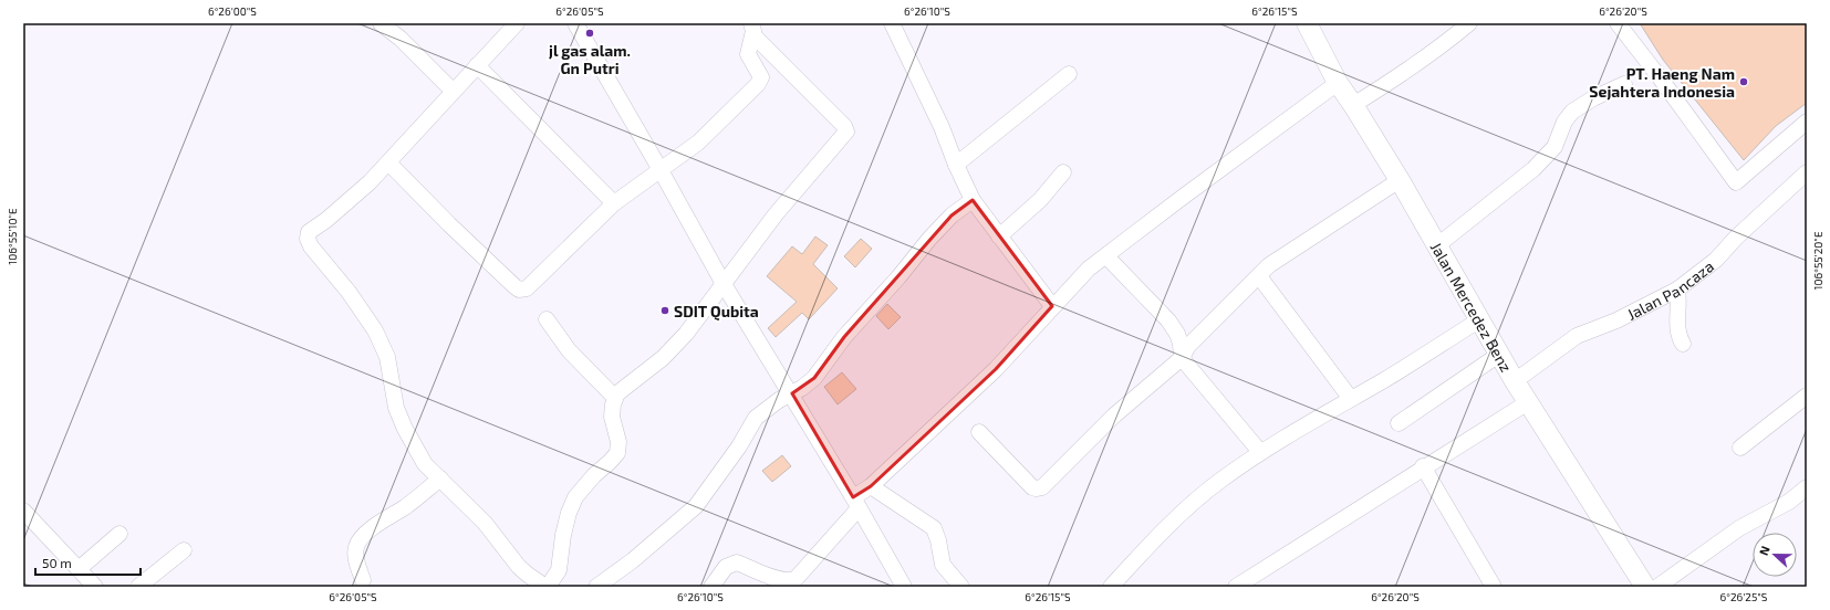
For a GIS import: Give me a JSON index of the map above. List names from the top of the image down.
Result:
{
  "streets": {
    "main road": ["Jalan Mercedez Benz"],
    "street": ["Jalan Pancaza"]
  },
  "crossings": [
    ["Jalan Pancaza", "Jalan Mercedez Benz"]
  ],
  "places": ["jl gas alam. Gn Putri", "PT. Haeng Nam Sejahtera Indonesia", "SDIT Qubita"],
  "scale_bar": "50 m",
  "north": "left",
  "coordinates": [
    "6°26'00\"S",
    "6°26'05\"S",
    "6°26'10\"S",
    "6°26'15\"S",
    "6°26'20\"S",
    "106°55'10\"E",
    "106°55'20\"E",
    "6°26'25\"S"
  ]
}
